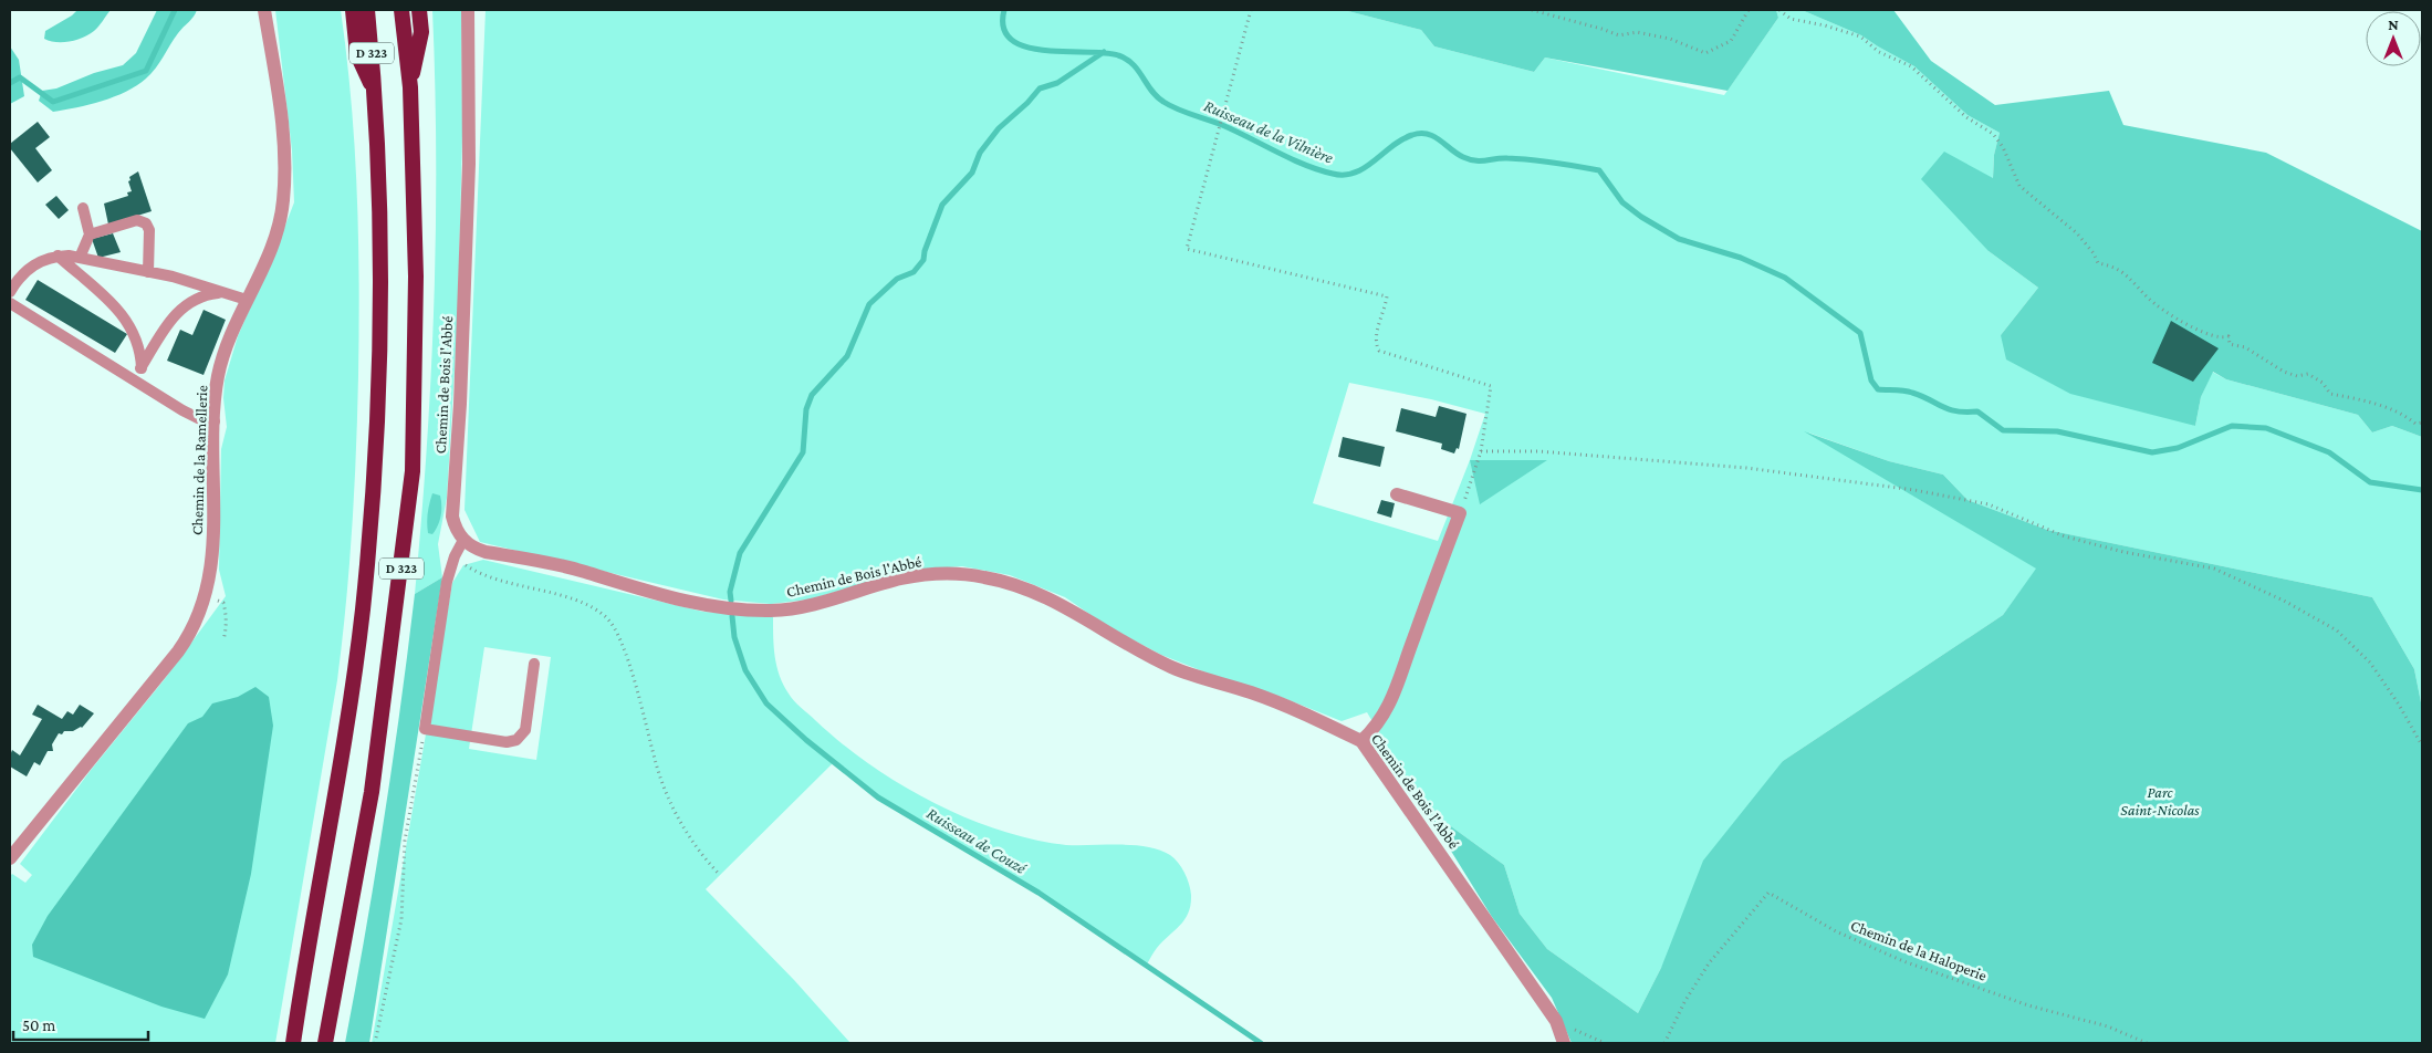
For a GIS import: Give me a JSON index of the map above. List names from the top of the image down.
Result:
{
  "streets": {
    "highway": ["D 323"],
    "street": ["Chemin de Bois l'Abbé", "Chemin de la Ramellerie"],
    "path": ["Chemin de la Haloperie"]
  },
  "water": ["Ruisseau de la Vilnière", "Ruisseau de Couzé"],
  "parks": ["Parc Saint-Nicolas"],
  "scale_bar": "50 m",
  "north": "top"
}
